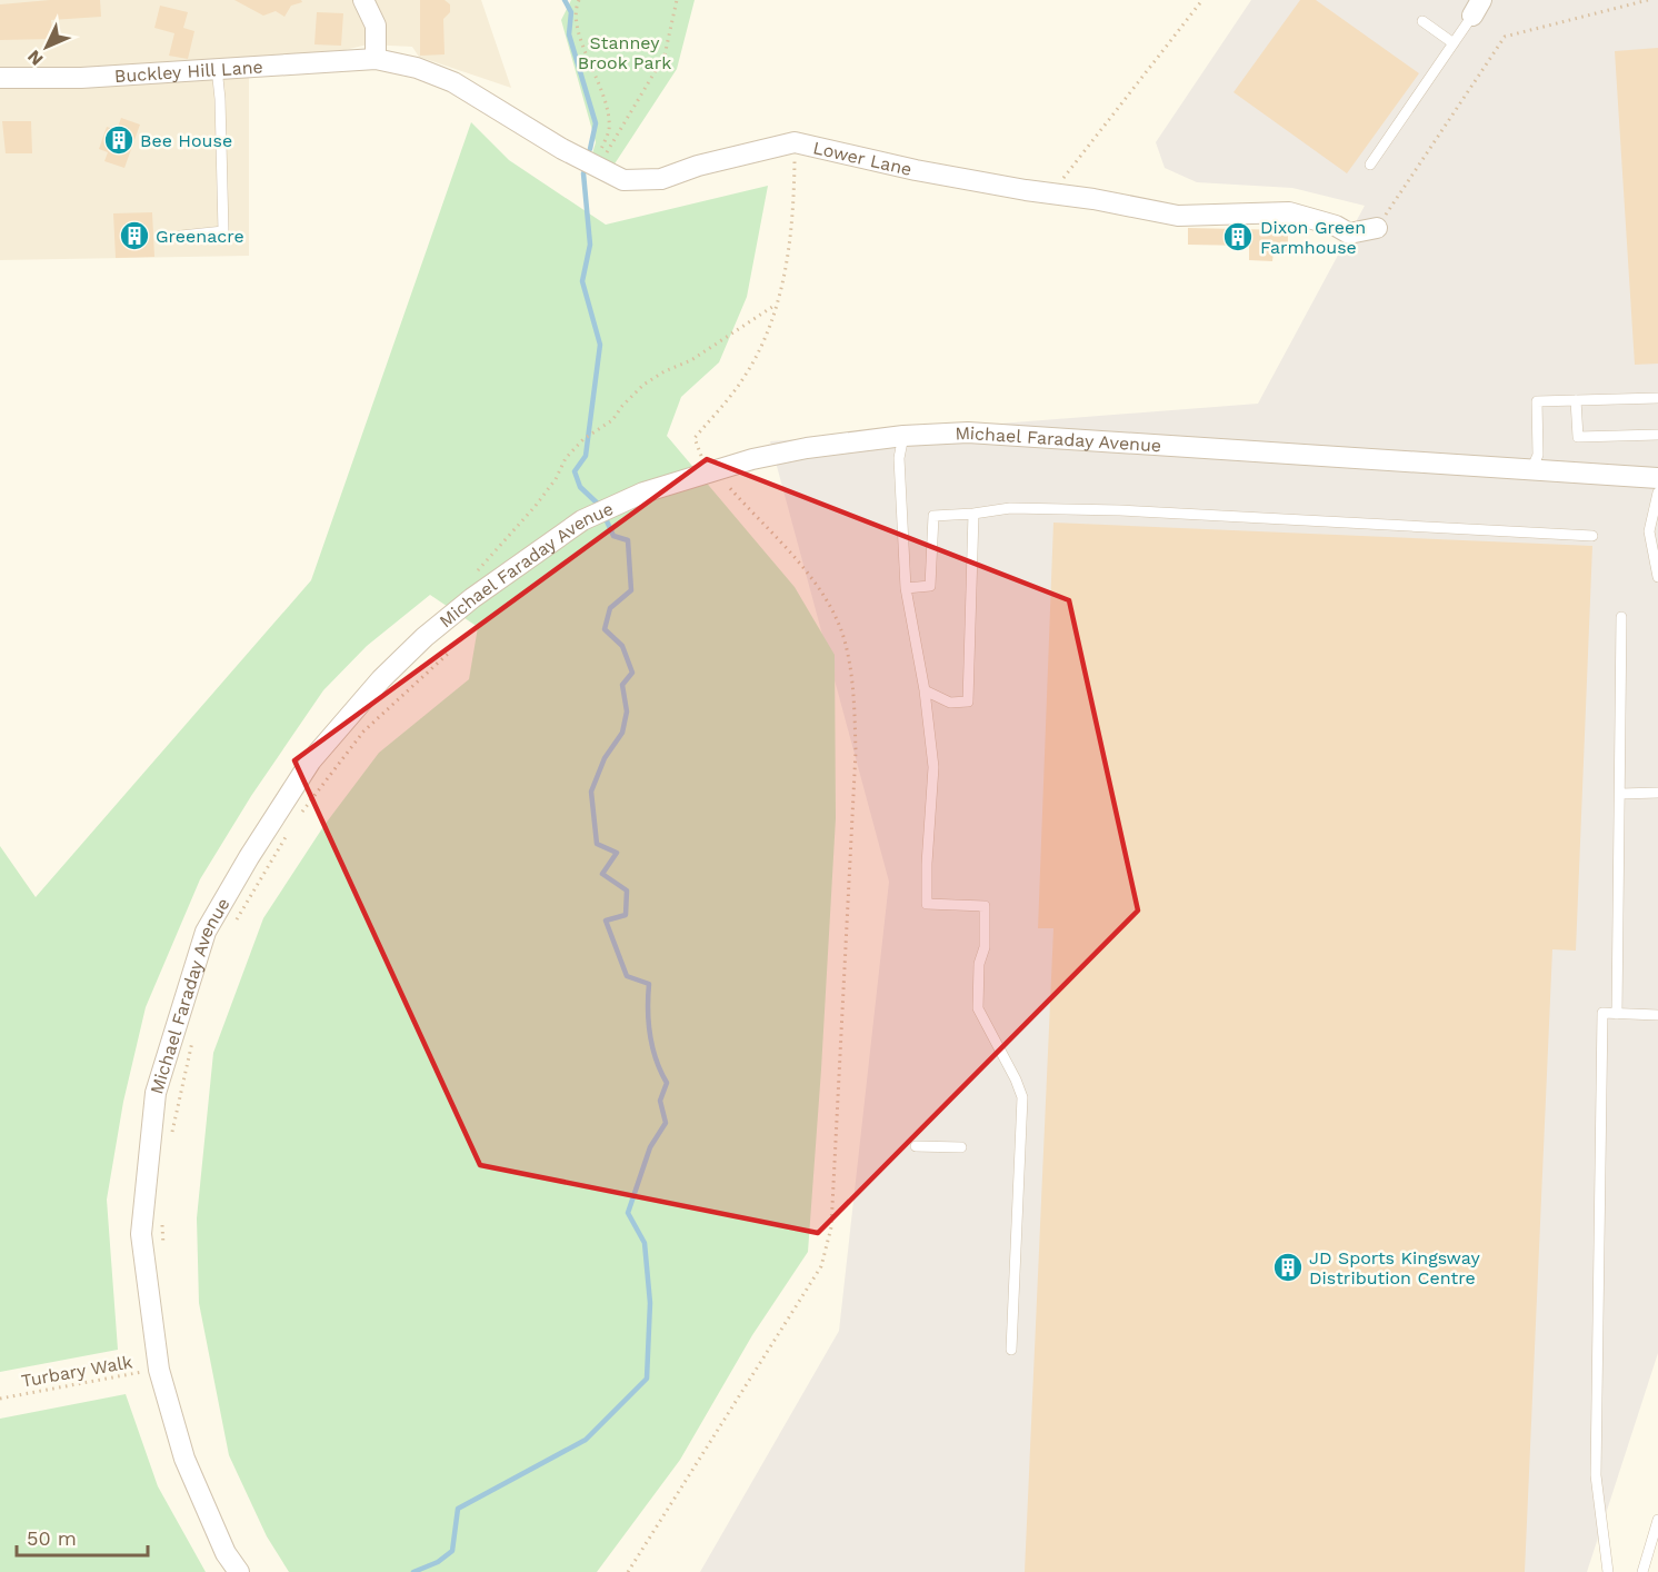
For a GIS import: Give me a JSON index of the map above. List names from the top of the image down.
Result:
{
  "streets": {
    "street": ["Buckley Hill Lane", "Lower Lane", "Michael Faraday Avenue"],
    "path": ["Turbary Walk"]
  },
  "crossings": [
    ["Buckley Hill Lane", "Lower Lane"],
    ["Michael Faraday Avenue", "Turbary Walk"]
  ],
  "parks": ["Stanney Brook Park"],
  "places": {
    "building": [
      "Bee House",
      "Greenacre",
      "Dixon Green Farmhouse",
      "JD Sports Kingsway Distribution Centre"
    ]
  },
  "scale_bar": "50 m",
  "north": "bottom left"
}
